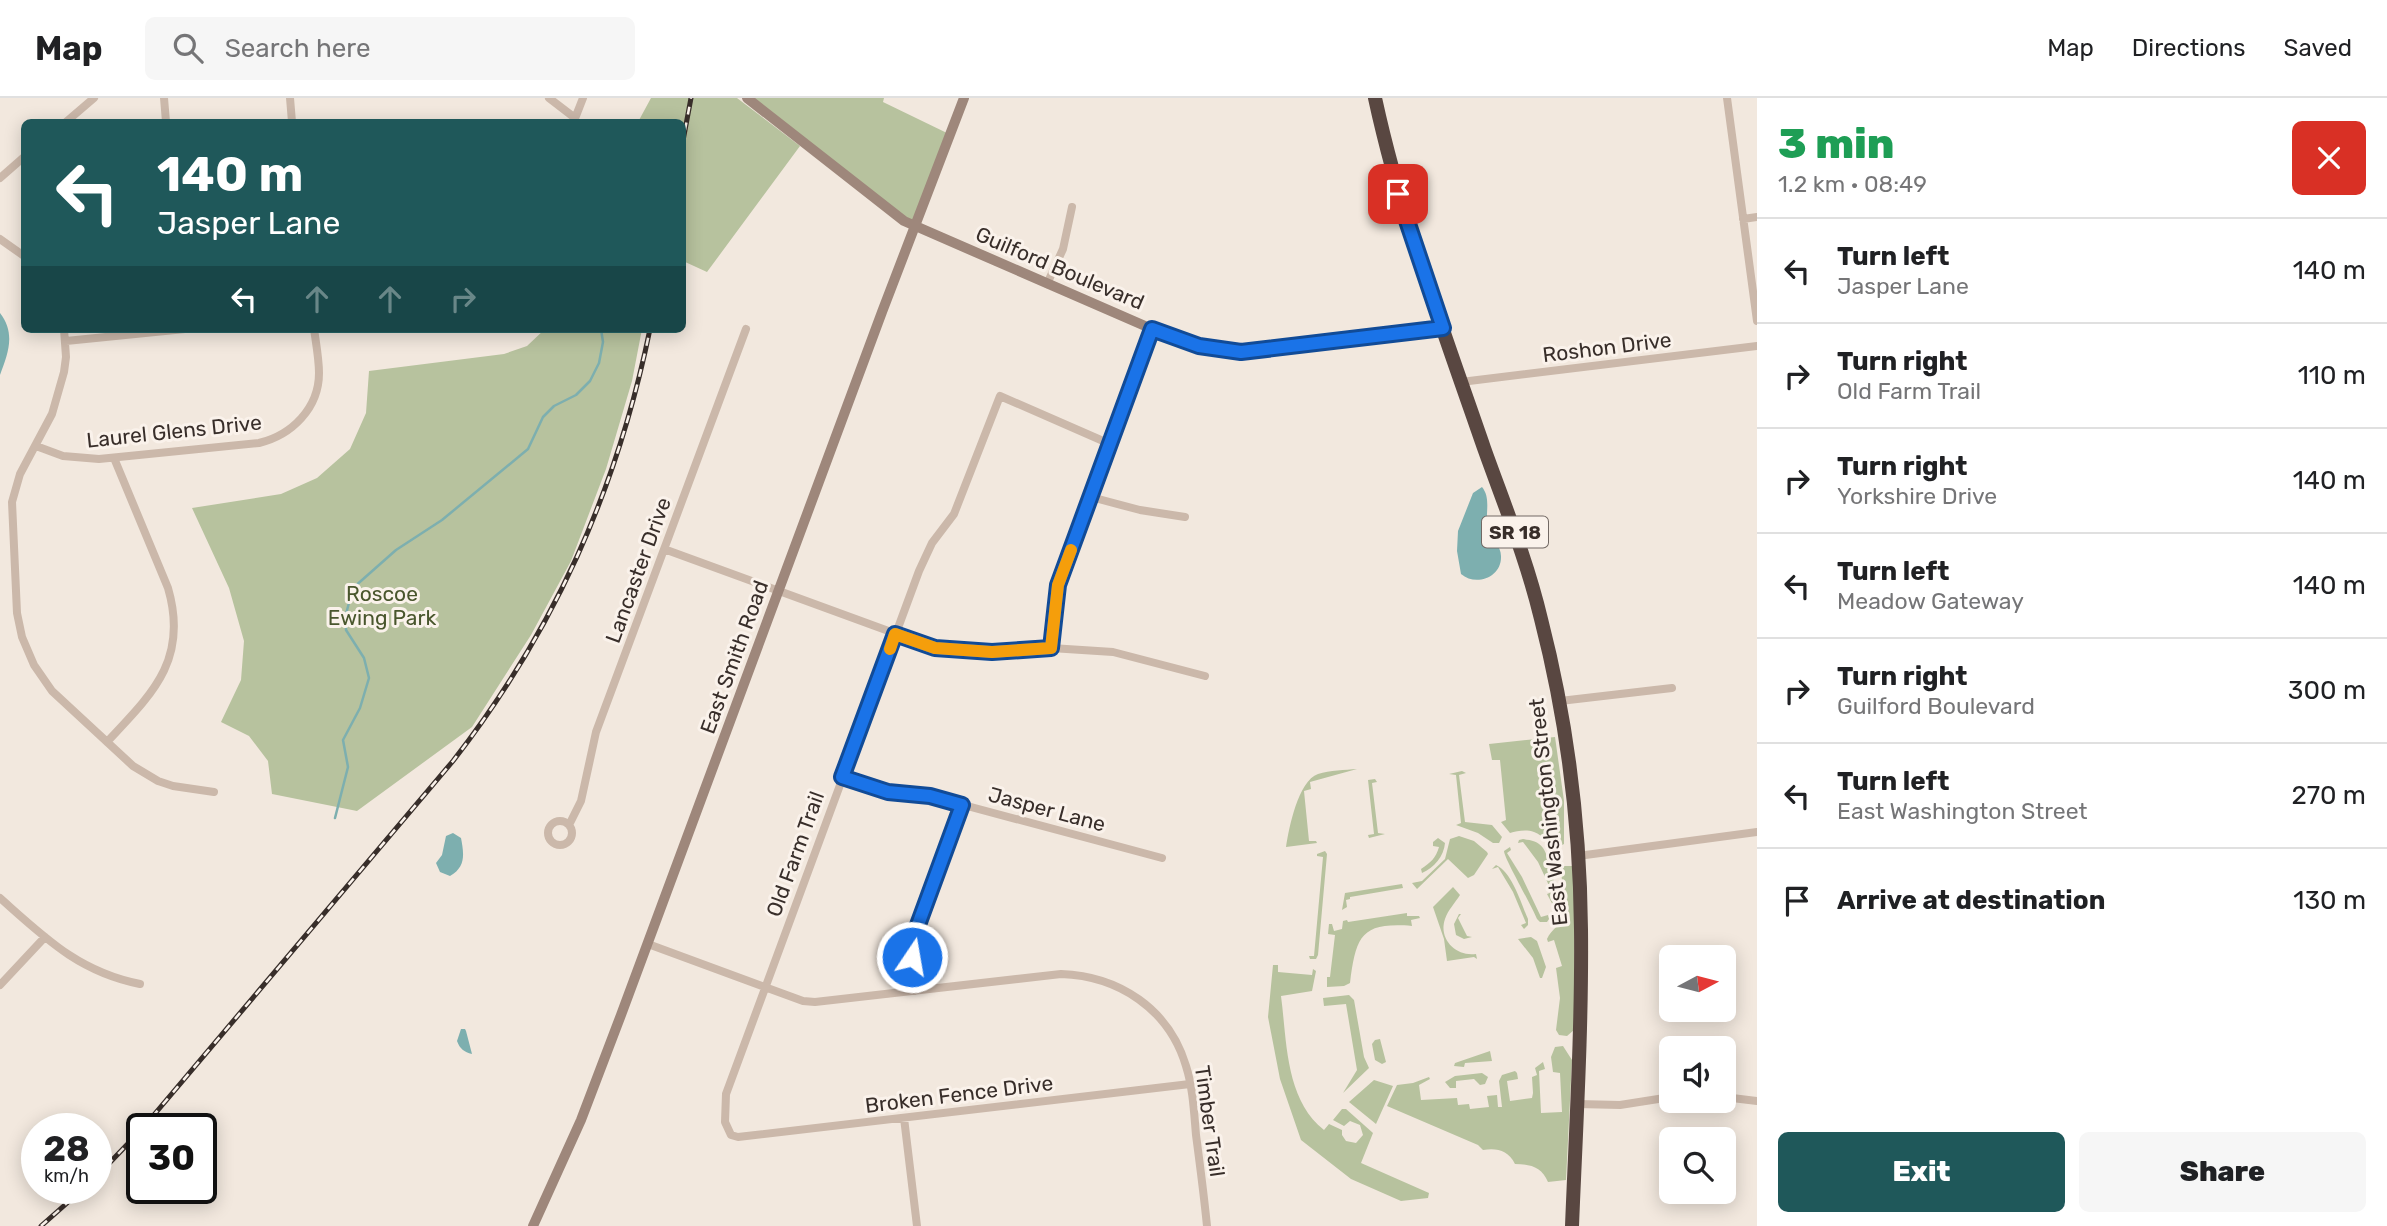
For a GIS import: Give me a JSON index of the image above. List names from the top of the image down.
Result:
{
  "streets": {
    "highway": ["SR 18", "East Washington Street"],
    "street": [
      "Guilford Boulevard",
      "Roshon Drive",
      "Laurel Glens Drive",
      "Lancaster Drive",
      "East Smith Road",
      "Jasper Lane",
      "Old Farm Trail",
      "Broken Fence Drive",
      "Timber Trail"
    ]
  },
  "crossings": [
    ["Guilford Boulevard", "East Smith Road"],
    ["Guilford Boulevard", "East Washington Street"],
    ["Roshon Drive", "East Washington Street"],
    ["East Smith Road", "Timber Trail"],
    ["Jasper Lane", "Old Farm Trail"],
    ["Old Farm Trail", "Broken Fence Drive"],
    ["Old Farm Trail", "Timber Trail"],
    ["Broken Fence Drive", "Timber Trail"]
  ],
  "parks": ["Roscoe Ewing Park"],
  "north": "right",
  "page": {
    "header": "Map",
    "search": "Search here",
    "nav": ["Map", "Directions", "Saved"],
    "heading": ["3 min", "1.2 km · 08:49"],
    "turn": ["140 m", "Jasper Lane"],
    "list": [
      {
        "name": "Turn left",
        "note": "Jasper Lane",
        "value": "140 m"
      },
      {
        "name": "Turn right",
        "note": "Old Farm Trail",
        "value": "110 m"
      },
      {
        "name": "Turn right",
        "note": "Yorkshire Drive",
        "value": "140 m"
      },
      {
        "name": "Turn left",
        "note": "Meadow Gateway",
        "value": "140 m"
      },
      {
        "name": "Turn right",
        "note": "Guilford Boulevard",
        "value": "300 m"
      },
      {
        "name": "Turn left",
        "note": "East Washington Street",
        "value": "270 m"
      },
      {
        "name": "Arrive at destination",
        "value": "130 m"
      }
    ],
    "speed": "28 km/h",
    "limit": "30",
    "buttons": ["Exit", "Share"]
  }
}
